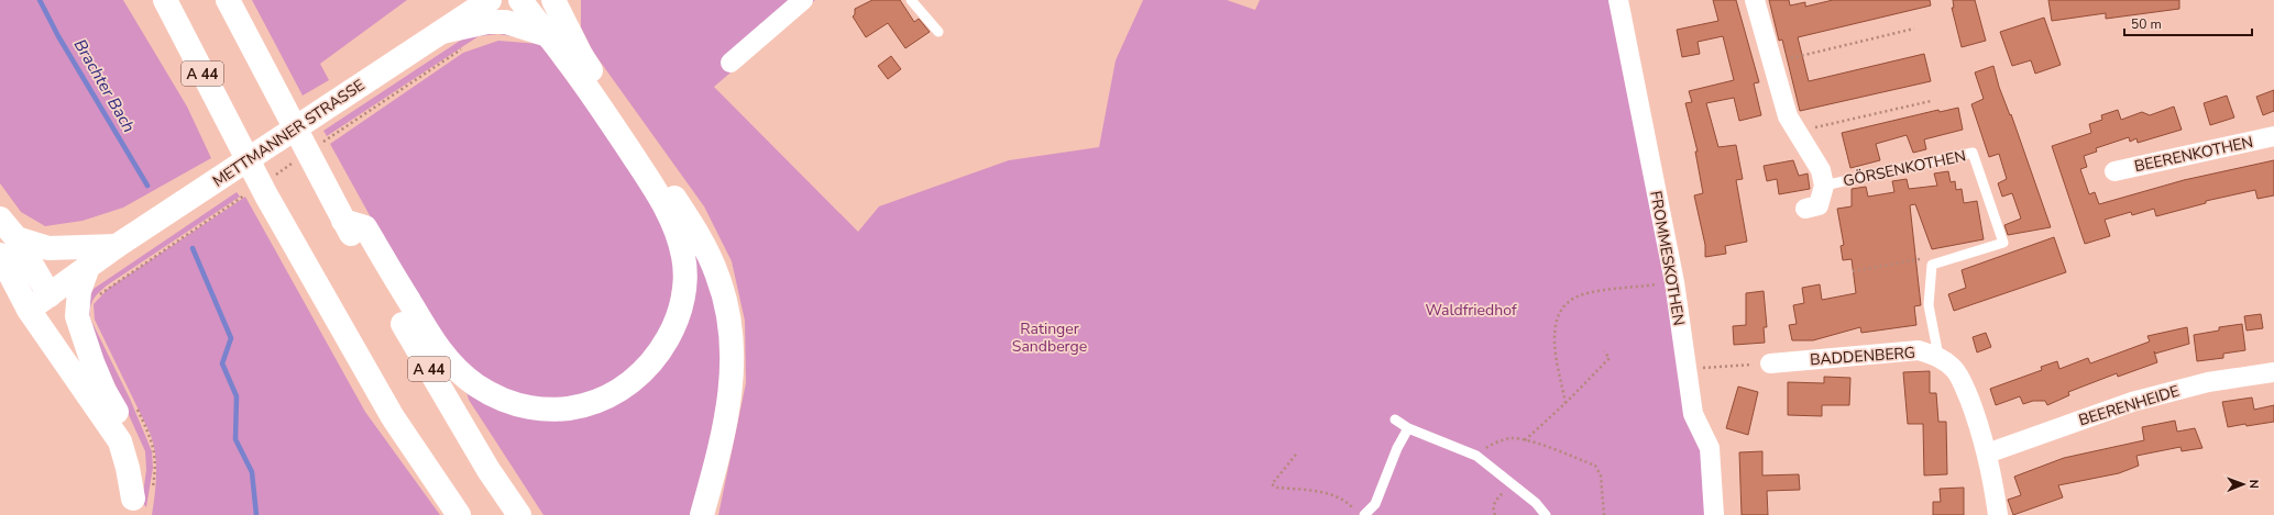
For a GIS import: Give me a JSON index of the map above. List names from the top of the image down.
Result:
{
  "streets": {
    "main road": ["A 44", "METTMANNER STRASSE"],
    "street": [
      "BEERENKOTHEN",
      "GÖRSENKOTHEN",
      "FROMMESKOTHEN",
      "BADDENBERG",
      "BEERENHEIDE"
    ]
  },
  "crossings": [
    ["BADDENBERG", "BEERENHEIDE"]
  ],
  "water": ["Brachter Bach"],
  "parks": ["Waldfriedhof", "Ratinger Sandberge"],
  "scale_bar": "50 m",
  "north": "right"
}
